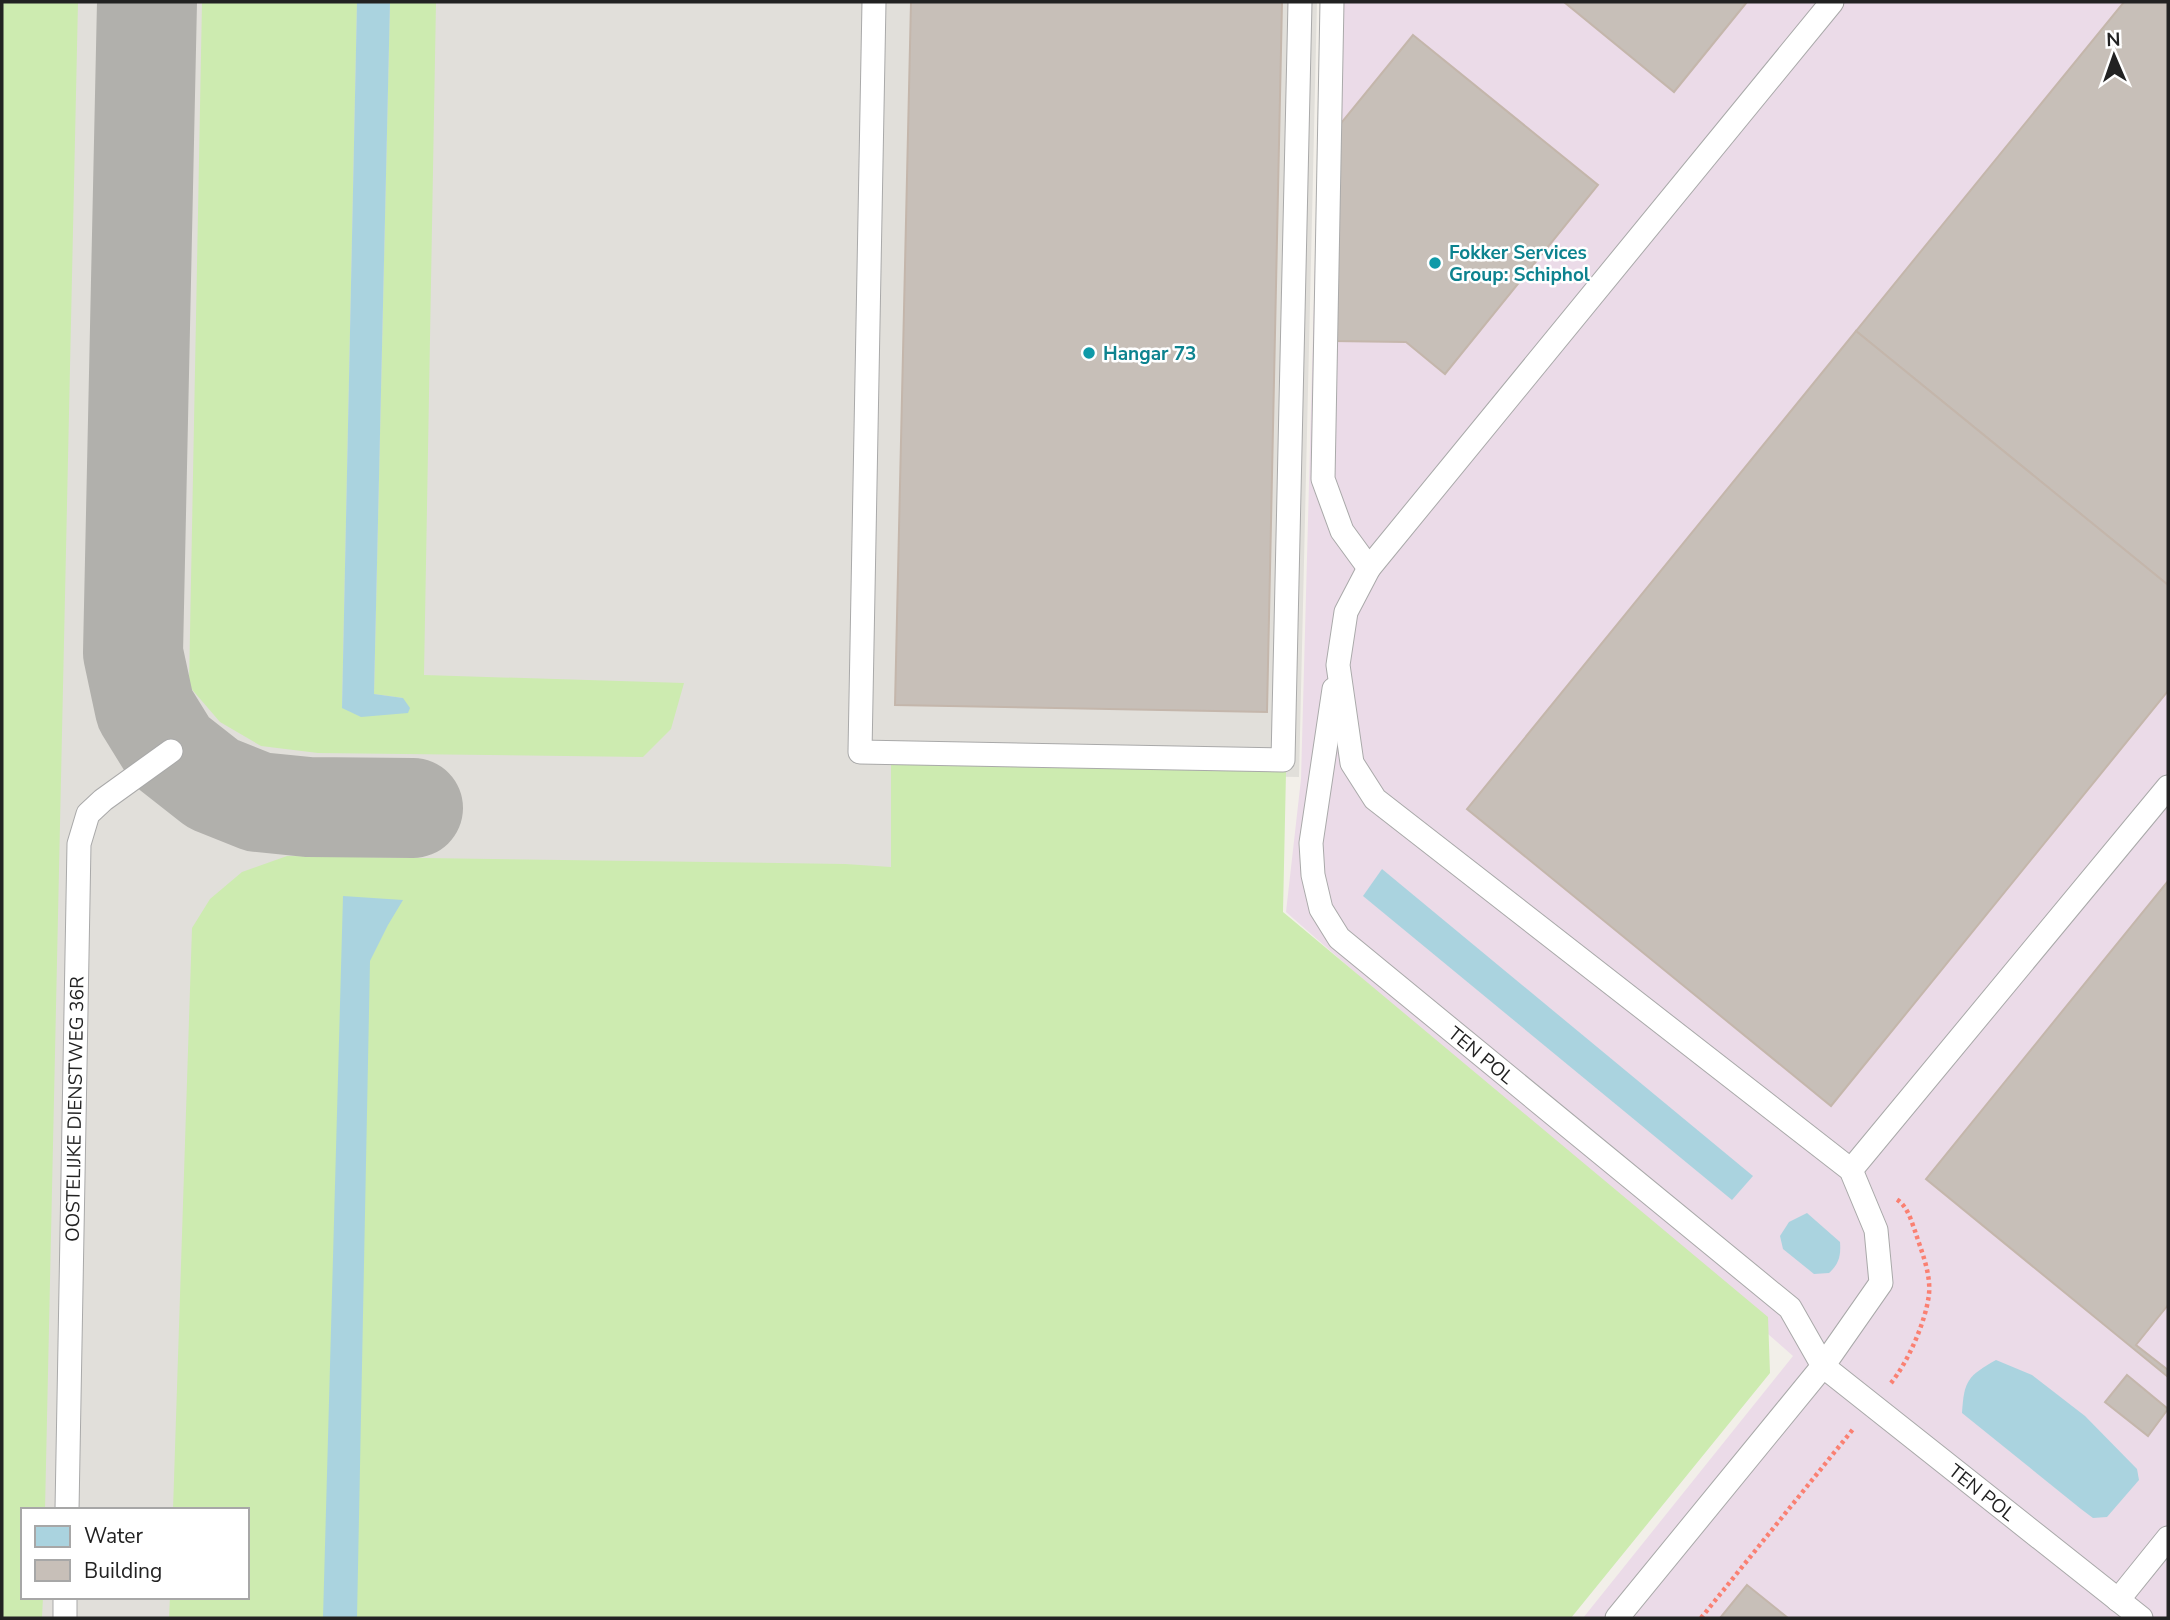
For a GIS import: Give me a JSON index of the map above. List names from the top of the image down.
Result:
{
  "streets": {
    "lane": ["TEN POL", "OOSTELIJKE DIENSTWEG 36R"]
  },
  "places": ["Fokker Services Group: Schiphol", "Hangar 73"],
  "legend": ["Water", "Building"],
  "north": "top"
}
